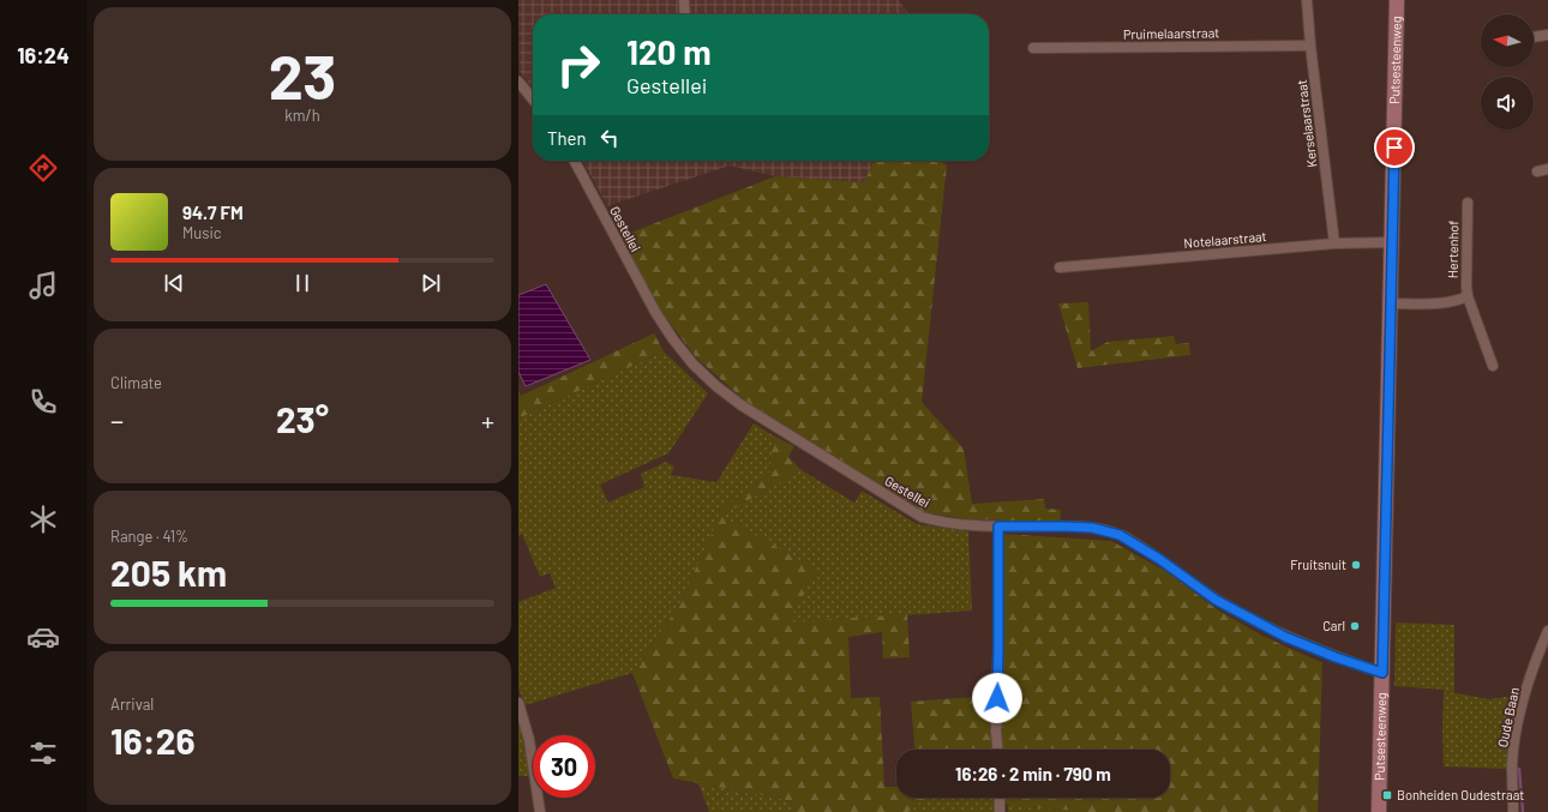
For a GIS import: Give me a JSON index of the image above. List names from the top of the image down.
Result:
{
  "streets": {
    "main road": ["Putsesteenweg"],
    "street": [
      "Pruimelaarstraat",
      "Kerselaarstraat",
      "Gestellei",
      "Notelaarstraat",
      "Hertenhof",
      "Oude Baan"
    ]
  },
  "crossings": [
    ["Pruimelaarstraat", "Kerselaarstraat"],
    ["Putsesteenweg", "Gestellei"],
    ["Putsesteenweg", "Notelaarstraat"],
    ["Putsesteenweg", "Hertenhof"],
    ["Kerselaarstraat", "Notelaarstraat"]
  ],
  "places": {
    "other": ["Fruitsnuit", "Carl"],
    "transit": ["Bonheiden Oudestraat"]
  },
  "north": "left",
  "page": {
    "tabs": "16:24",
    "tile": [
      ["23", "km/h"],
      "Climate",
      ["Range · 41%", "205 km"],
      ["Arrival", "16:26"]
    ],
    "turn": ["120 m", "Gestellei"],
    "then": "Then",
    "song": ["94.7 FM", "Music"],
    "heat": ["−", "23°", "+"],
    "limit": "30",
    "trip": "16:26 · 2 min · 790 m"
  }
}
